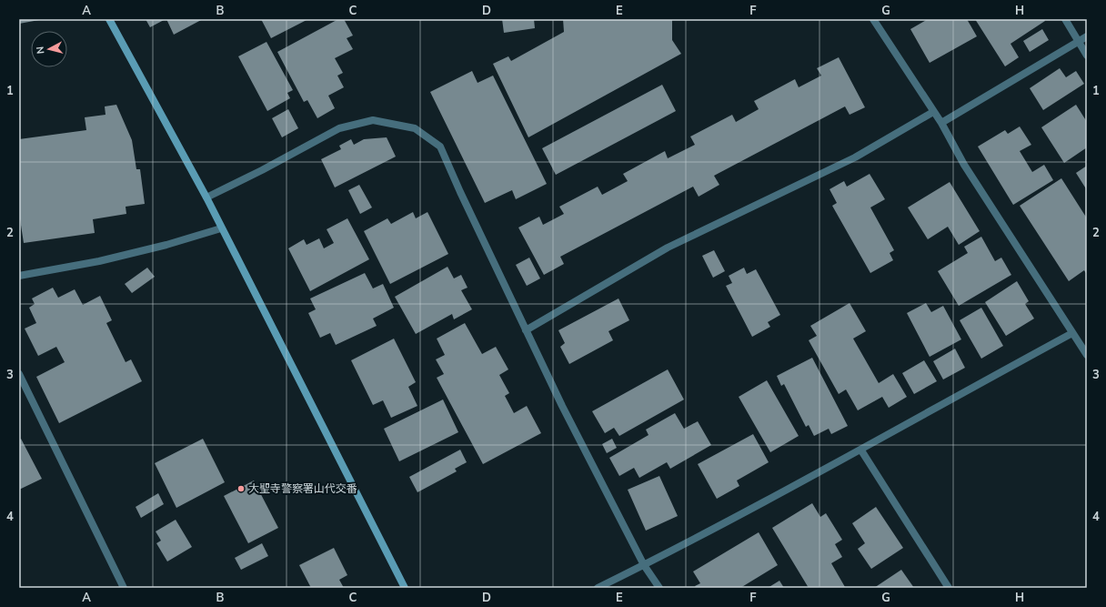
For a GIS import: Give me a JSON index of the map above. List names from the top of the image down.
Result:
{
  "places": ["大聖寺警察署山代交番"],
  "north": "left",
  "grid": {
    "columns": [
      "A",
      "B",
      "C",
      "D",
      "E",
      "F",
      "G",
      "H"
    ],
    "rows": [
      "1",
      "2",
      "3",
      "4"
    ]
  }
}
